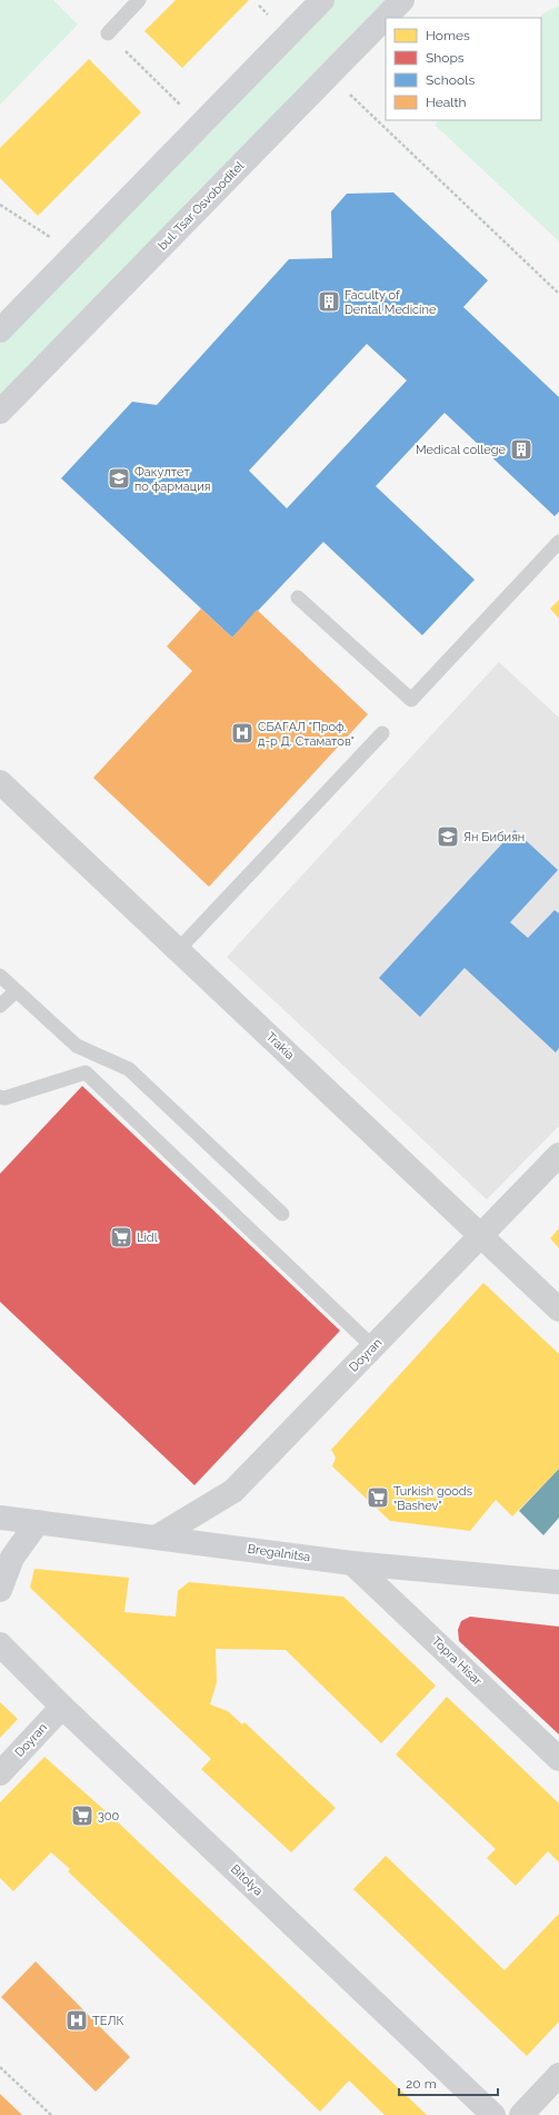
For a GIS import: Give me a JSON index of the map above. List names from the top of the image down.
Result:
{
  "streets": {
    "street": [
      "bul. Tsar Osvoboditel",
      "Trakia",
      "Doyran",
      "Bregalnitsa",
      "Topra Hisar",
      "Bitolya"
    ]
  },
  "crossings": [
    ["Trakia", "Doyran"],
    ["Doyran", "Bregalnitsa"],
    ["Doyran", "Bitolya"],
    ["Bregalnitsa", "Topra Hisar"]
  ],
  "places": {
    "building": ["Faculty of Dental Medicine", "Medical college"],
    "school or university": ["Факултет по фармация", "Ян Бибиян"],
    "hospital": ["СБАГАЛ \"Проф. д-р Д. Стаматов\"", "ТЕЛК"],
    "supermarket": ["Lidl", "Turkish goods \"Bashev\"", "300"]
  },
  "legend": [
    "Homes",
    "Shops",
    "Schools",
    "Health"
  ],
  "scale_bar": "20 m"
}
